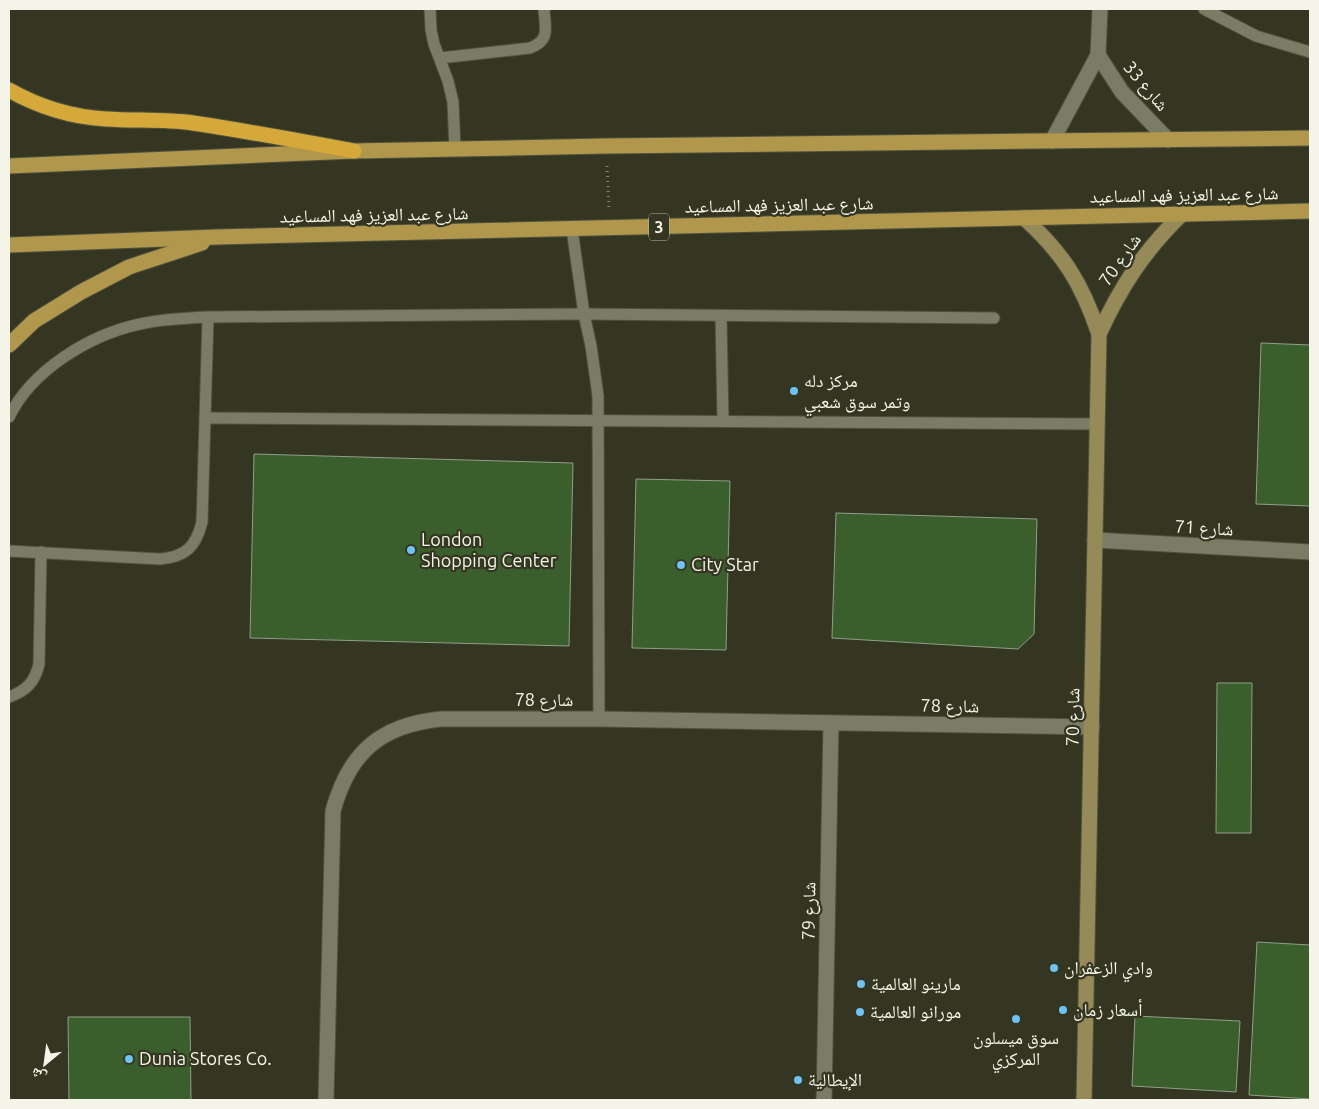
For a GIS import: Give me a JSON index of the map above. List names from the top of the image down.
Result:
{
  "streets": {
    "main road": ["شارع عبد العزيز فهد المساعيد", "3"],
    "street": [
      "شارع 33",
      "شارع 70",
      "شارع 71",
      "شارع 78",
      "شارع 79"
    ]
  },
  "crossings": [
    ["شارع عبد العزيز فهد المساعيد", "شارع 70"],
    ["شارع 70", "شارع 71"],
    ["شارع 70", "شارع 78"],
    ["شارع 78", "شارع 79"]
  ],
  "places": [
    "مركز دله وتمر سوق شعبي",
    "London Shopping Center",
    "City Star",
    "وادي الزعفران",
    "مارينو العالمية",
    "أسعار زمان",
    "مورانو العالمية",
    "سوق ميسلون المركزي",
    "Dunia Stores Co.",
    "الإيطالية"
  ],
  "north": "bottom left"
}
